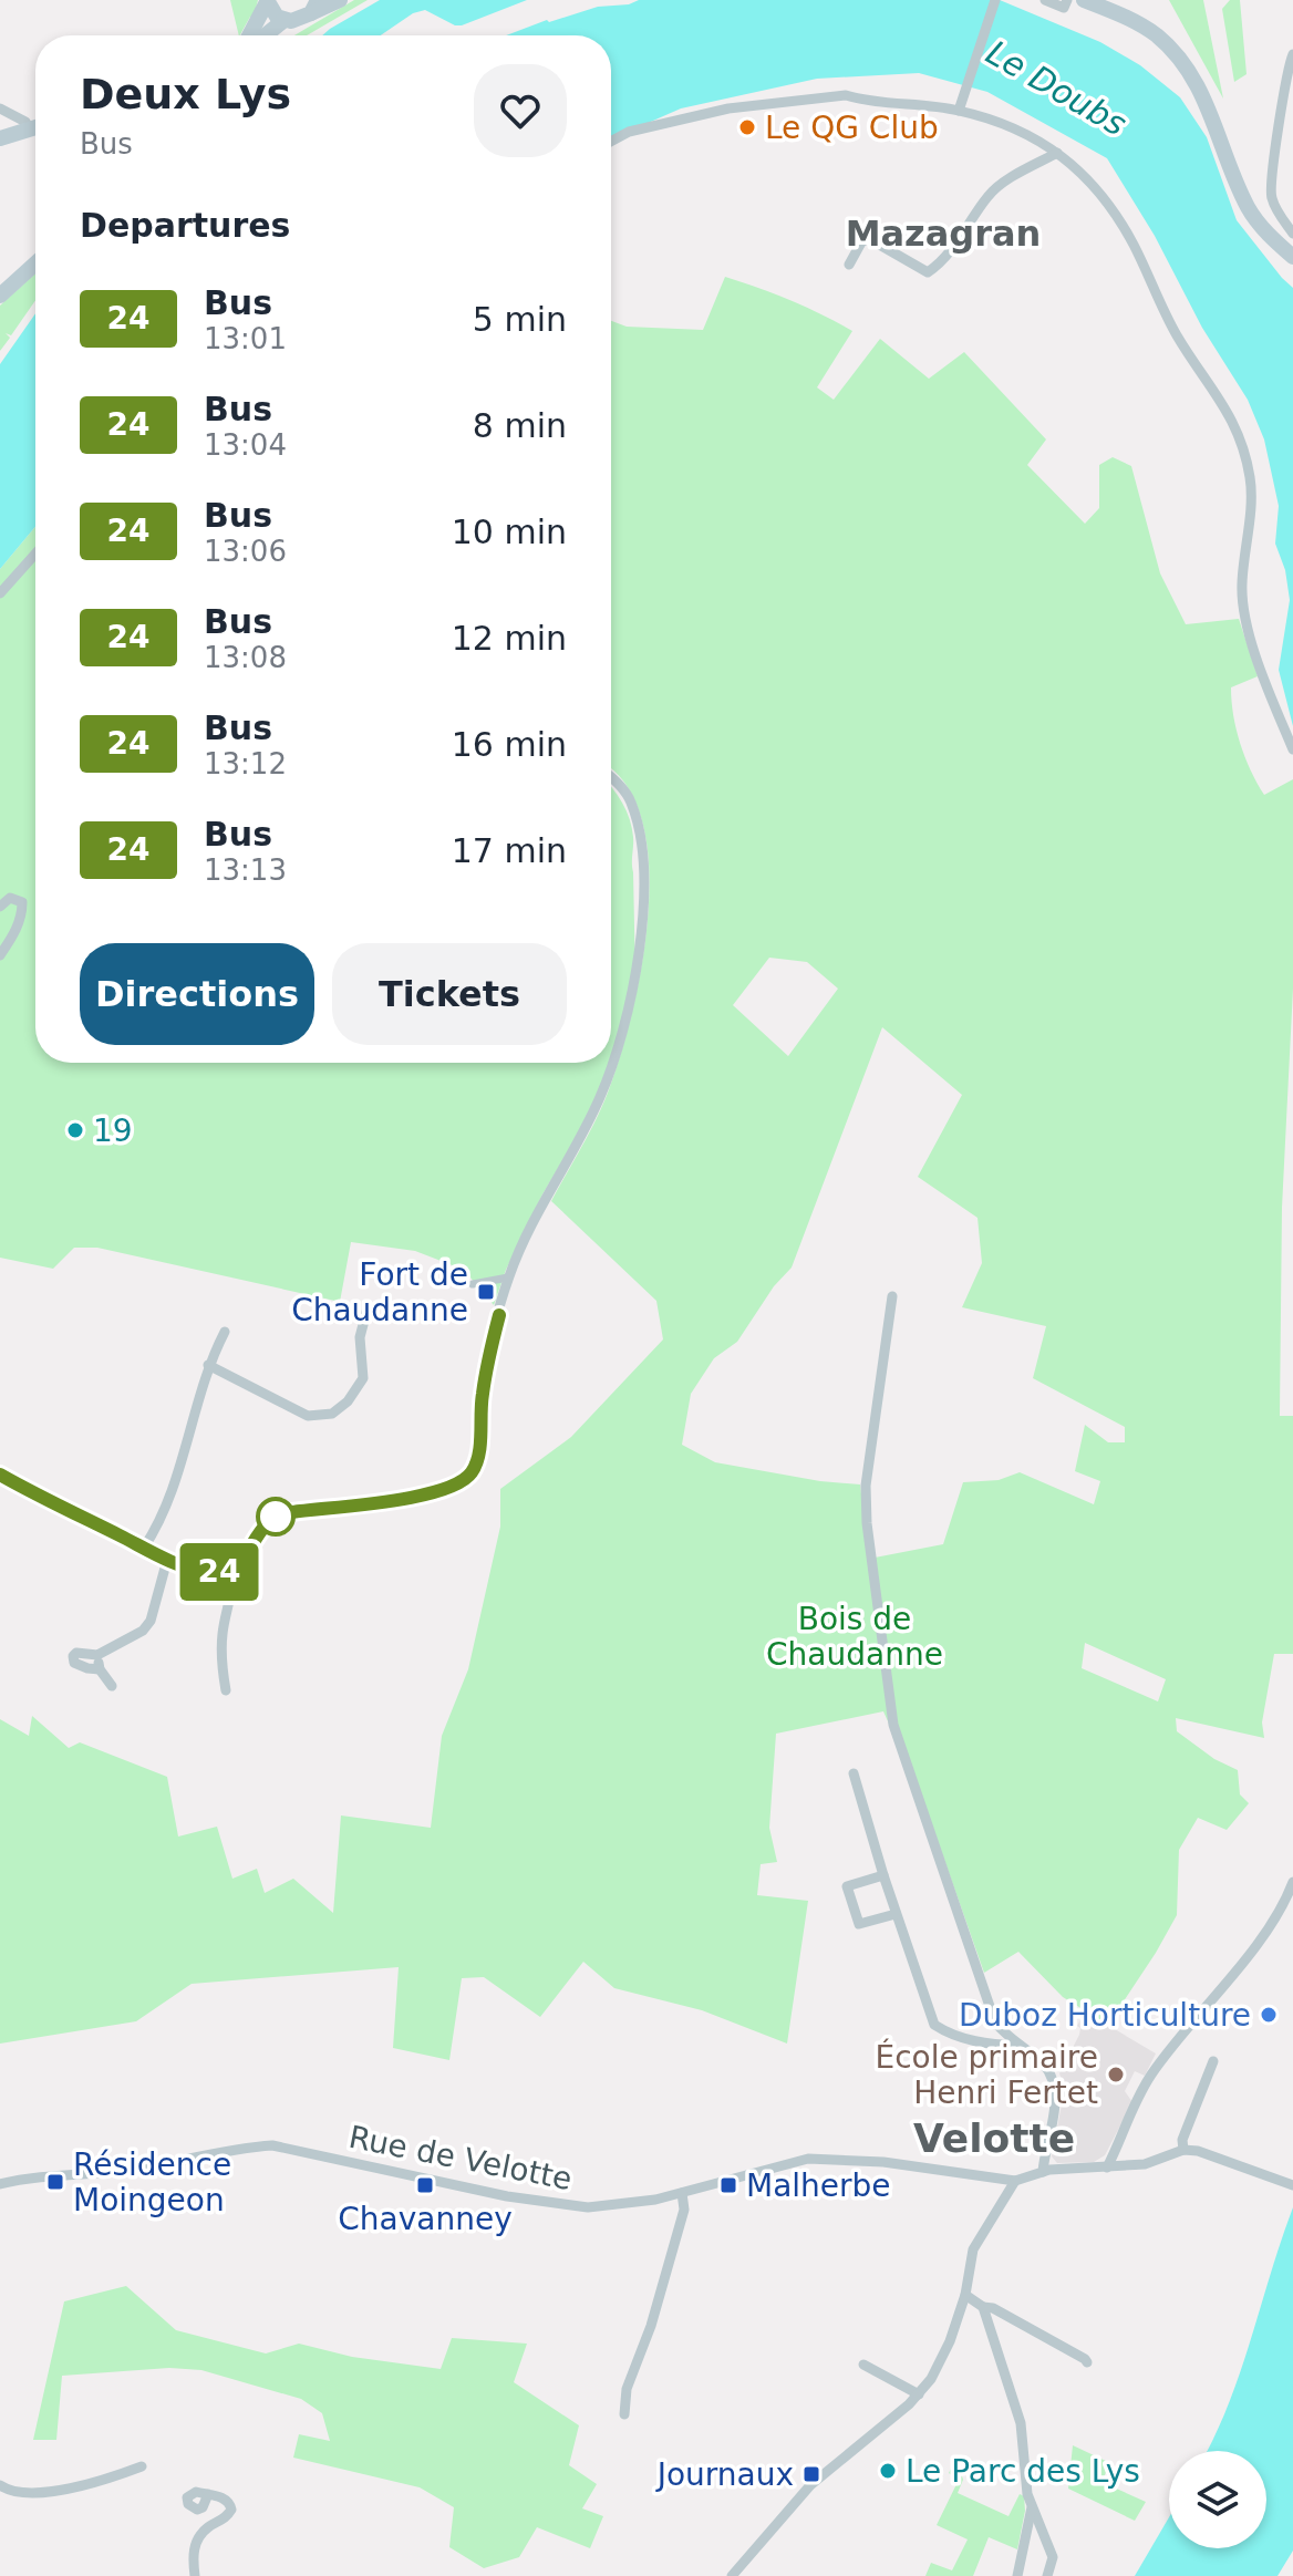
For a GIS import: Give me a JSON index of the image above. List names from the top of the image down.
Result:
{
  "streets": {
    "street": ["Rue de Velotte"]
  },
  "districts": ["Mazagran", "Velotte"],
  "water": ["Le Doubs"],
  "parks": ["Bois de Chaudanne"],
  "places": {
    "other": [
      "Le QG Club",
      "19",
      "Duboz Horticulture",
      "École primaire Henri Fertet",
      "Le Parc des Lys"
    ],
    "transit": [
      "Fort de Chaudanne",
      "Résidence Moingeon",
      "Chavanney",
      "Malherbe",
      "Journaux"
    ]
  },
  "lines": ["bus line 24"],
  "page": {
    "on_map": "24",
    "heading": [
      ["Deux Lys", "Bus"],
      "Departures"
    ],
    "list": [
      {
        "mark": "24",
        "name": "Bus",
        "note": "13:01",
        "value": "5 min"
      },
      {
        "mark": "24",
        "name": "Bus",
        "note": "13:04",
        "value": "8 min"
      },
      {
        "mark": "24",
        "name": "Bus",
        "note": "13:06",
        "value": "10 min"
      },
      {
        "mark": "24",
        "name": "Bus",
        "note": "13:08",
        "value": "12 min"
      },
      {
        "mark": "24",
        "name": "Bus",
        "note": "13:12",
        "value": "16 min"
      },
      {
        "mark": "24",
        "name": "Bus",
        "note": "13:13",
        "value": "17 min"
      }
    ],
    "buttons": ["Directions", "Tickets"]
  }
}
